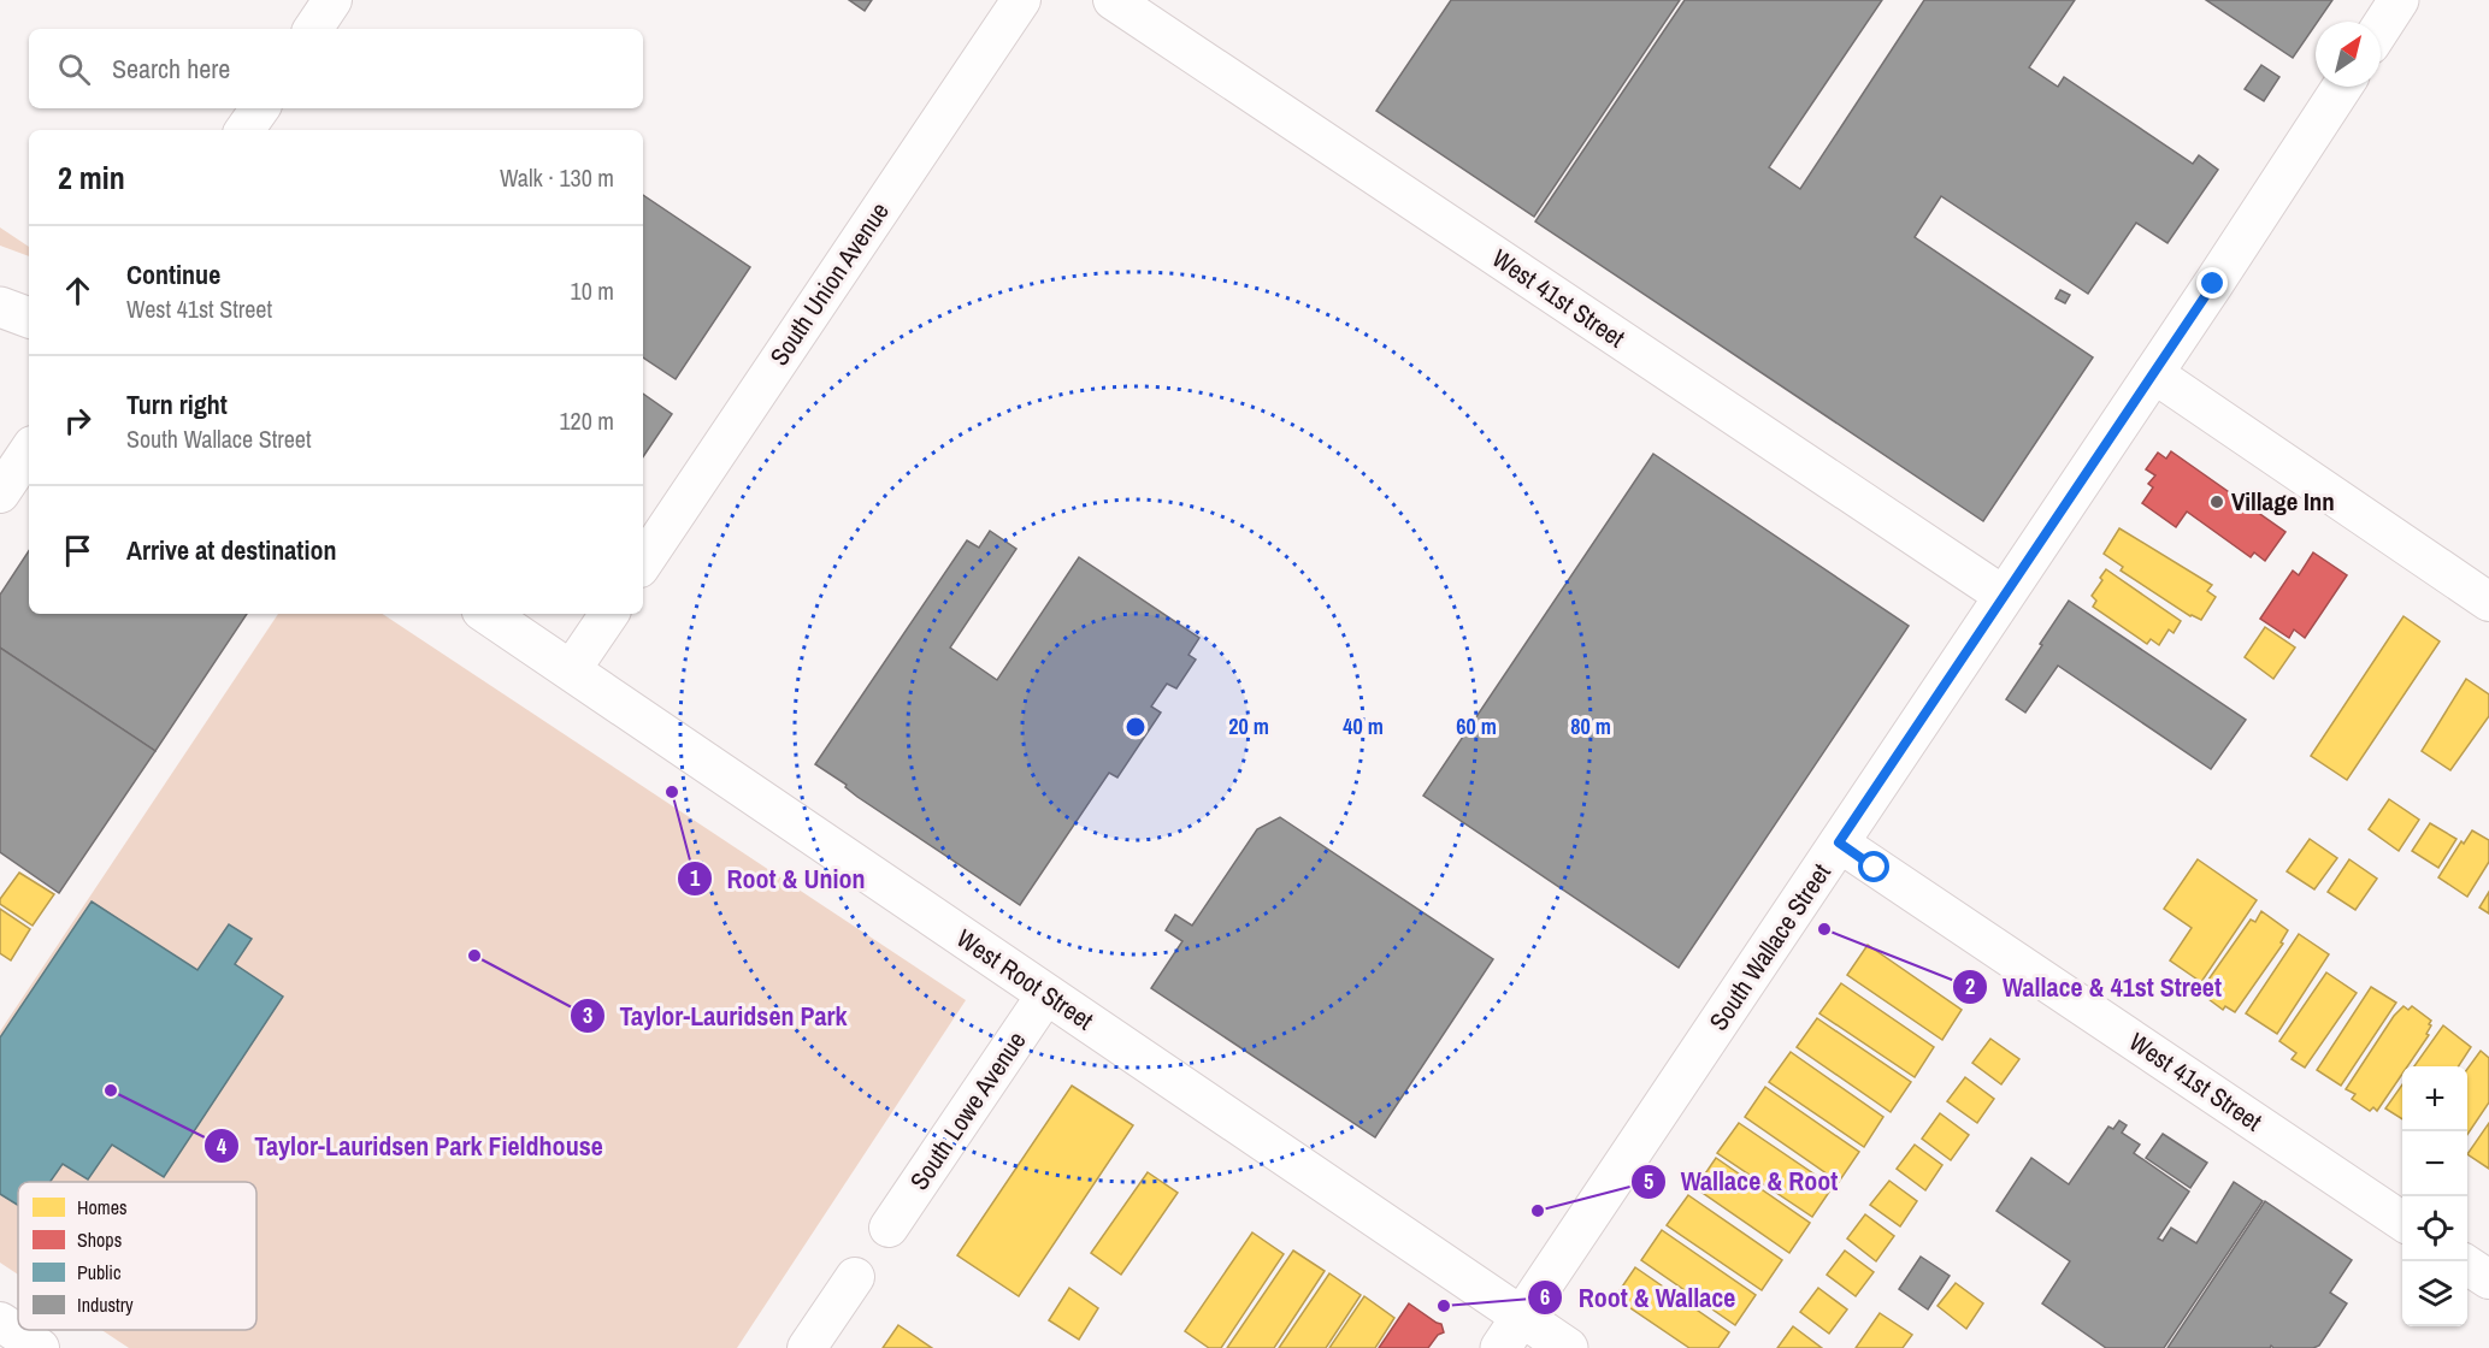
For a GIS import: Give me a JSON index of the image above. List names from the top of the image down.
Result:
{
  "streets": {
    "street": [
      "South Union Avenue",
      "West 41st Street",
      "South Wallace Street",
      "West Root Street",
      "South Lowe Avenue"
    ]
  },
  "crossings": [
    ["West 41st Street", "South Wallace Street"],
    ["South Wallace Street", "West Root Street"],
    ["West Root Street", "South Lowe Avenue"]
  ],
  "places": [
    "Village Inn",
    "Root & Union",
    "Wallace & 41st Street",
    "Taylor-Lauridsen Park",
    "Taylor-Lauridsen Park Fieldhouse",
    "Wallace & Root",
    "Root & Wallace"
  ],
  "legend": [
    "Homes",
    "Shops",
    "Public",
    "Industry"
  ],
  "north": "top right",
  "page": {
    "search": "Search here",
    "heading": ["2 min", "Walk · 130 m"],
    "list": [
      ["Continue", "West 41st Street", "10 m"],
      ["Turn right", "South Wallace Street", "120 m"],
      "Arrive at destination"
    ],
    "map_buttons": ["+", "−"]
  },
  "rings": [
    "20 m",
    "40 m",
    "60 m",
    "80 m"
  ]
}
